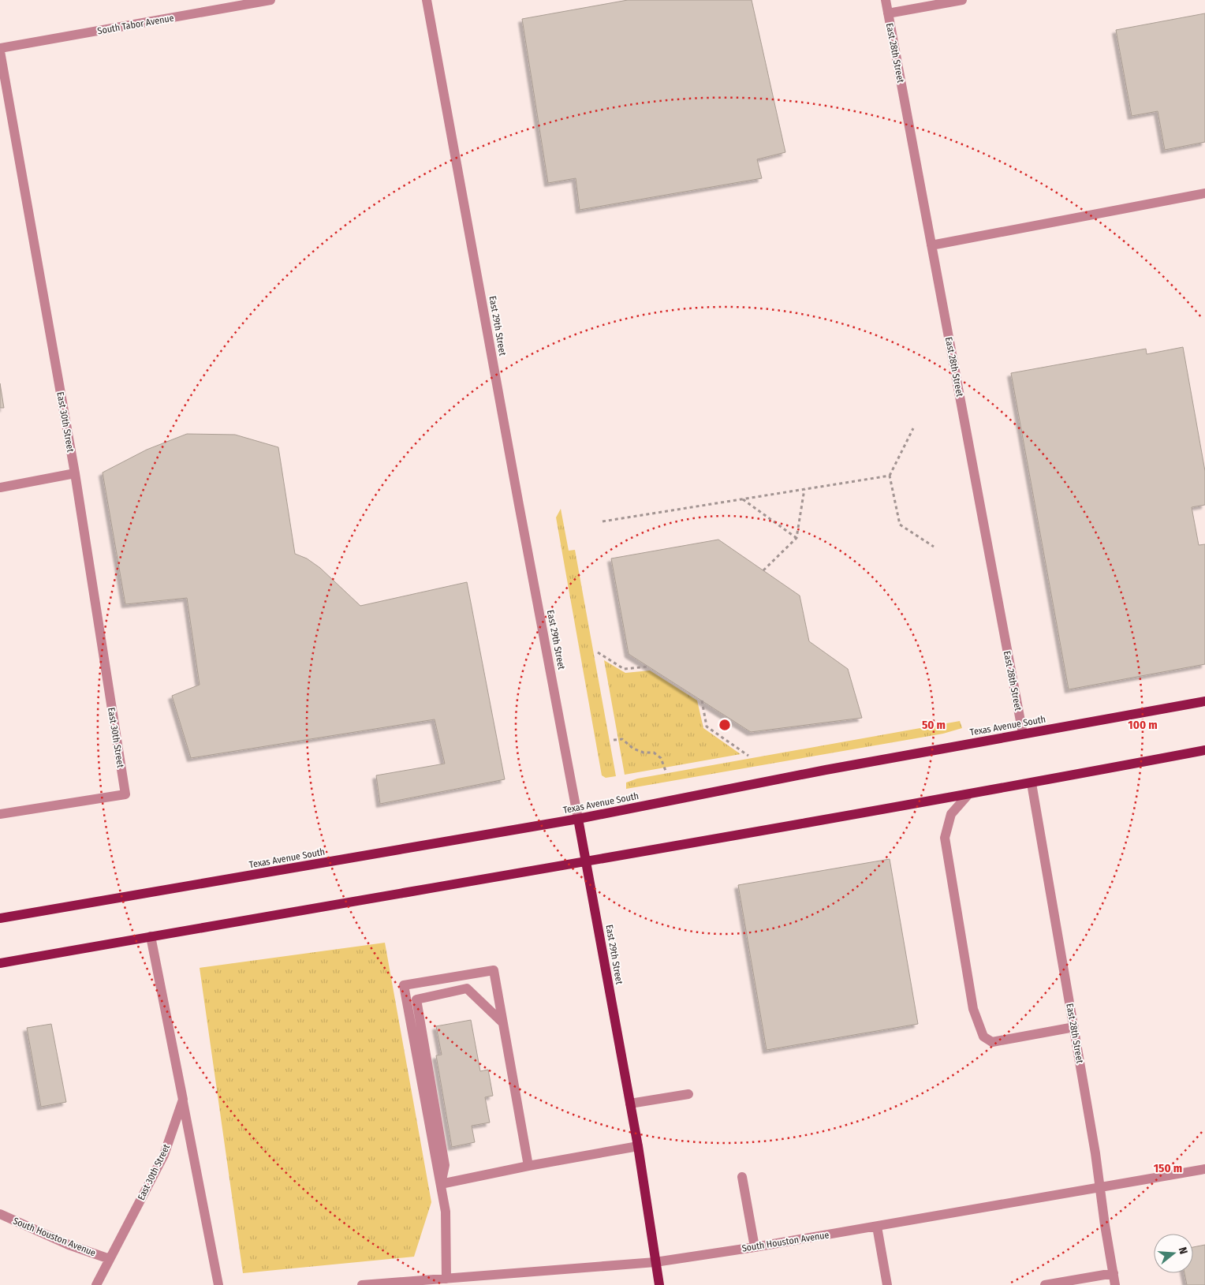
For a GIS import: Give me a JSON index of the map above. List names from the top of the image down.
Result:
{
  "streets": {
    "main road": ["East 29th Street", "Texas Avenue South"],
    "street": [
      "South Tabor Avenue",
      "East 28th Street",
      "East 30th Street",
      "South Houston Avenue"
    ]
  },
  "crossings": [
    ["East 28th Street", "Texas Avenue South"],
    ["East 28th Street", "South Houston Avenue"],
    ["East 29th Street", "Texas Avenue South"],
    ["East 29th Street", "South Houston Avenue"],
    ["East 30th Street", "South Houston Avenue"]
  ],
  "north": "right",
  "rings": ["50 m", "100 m", "150 m"]
}
